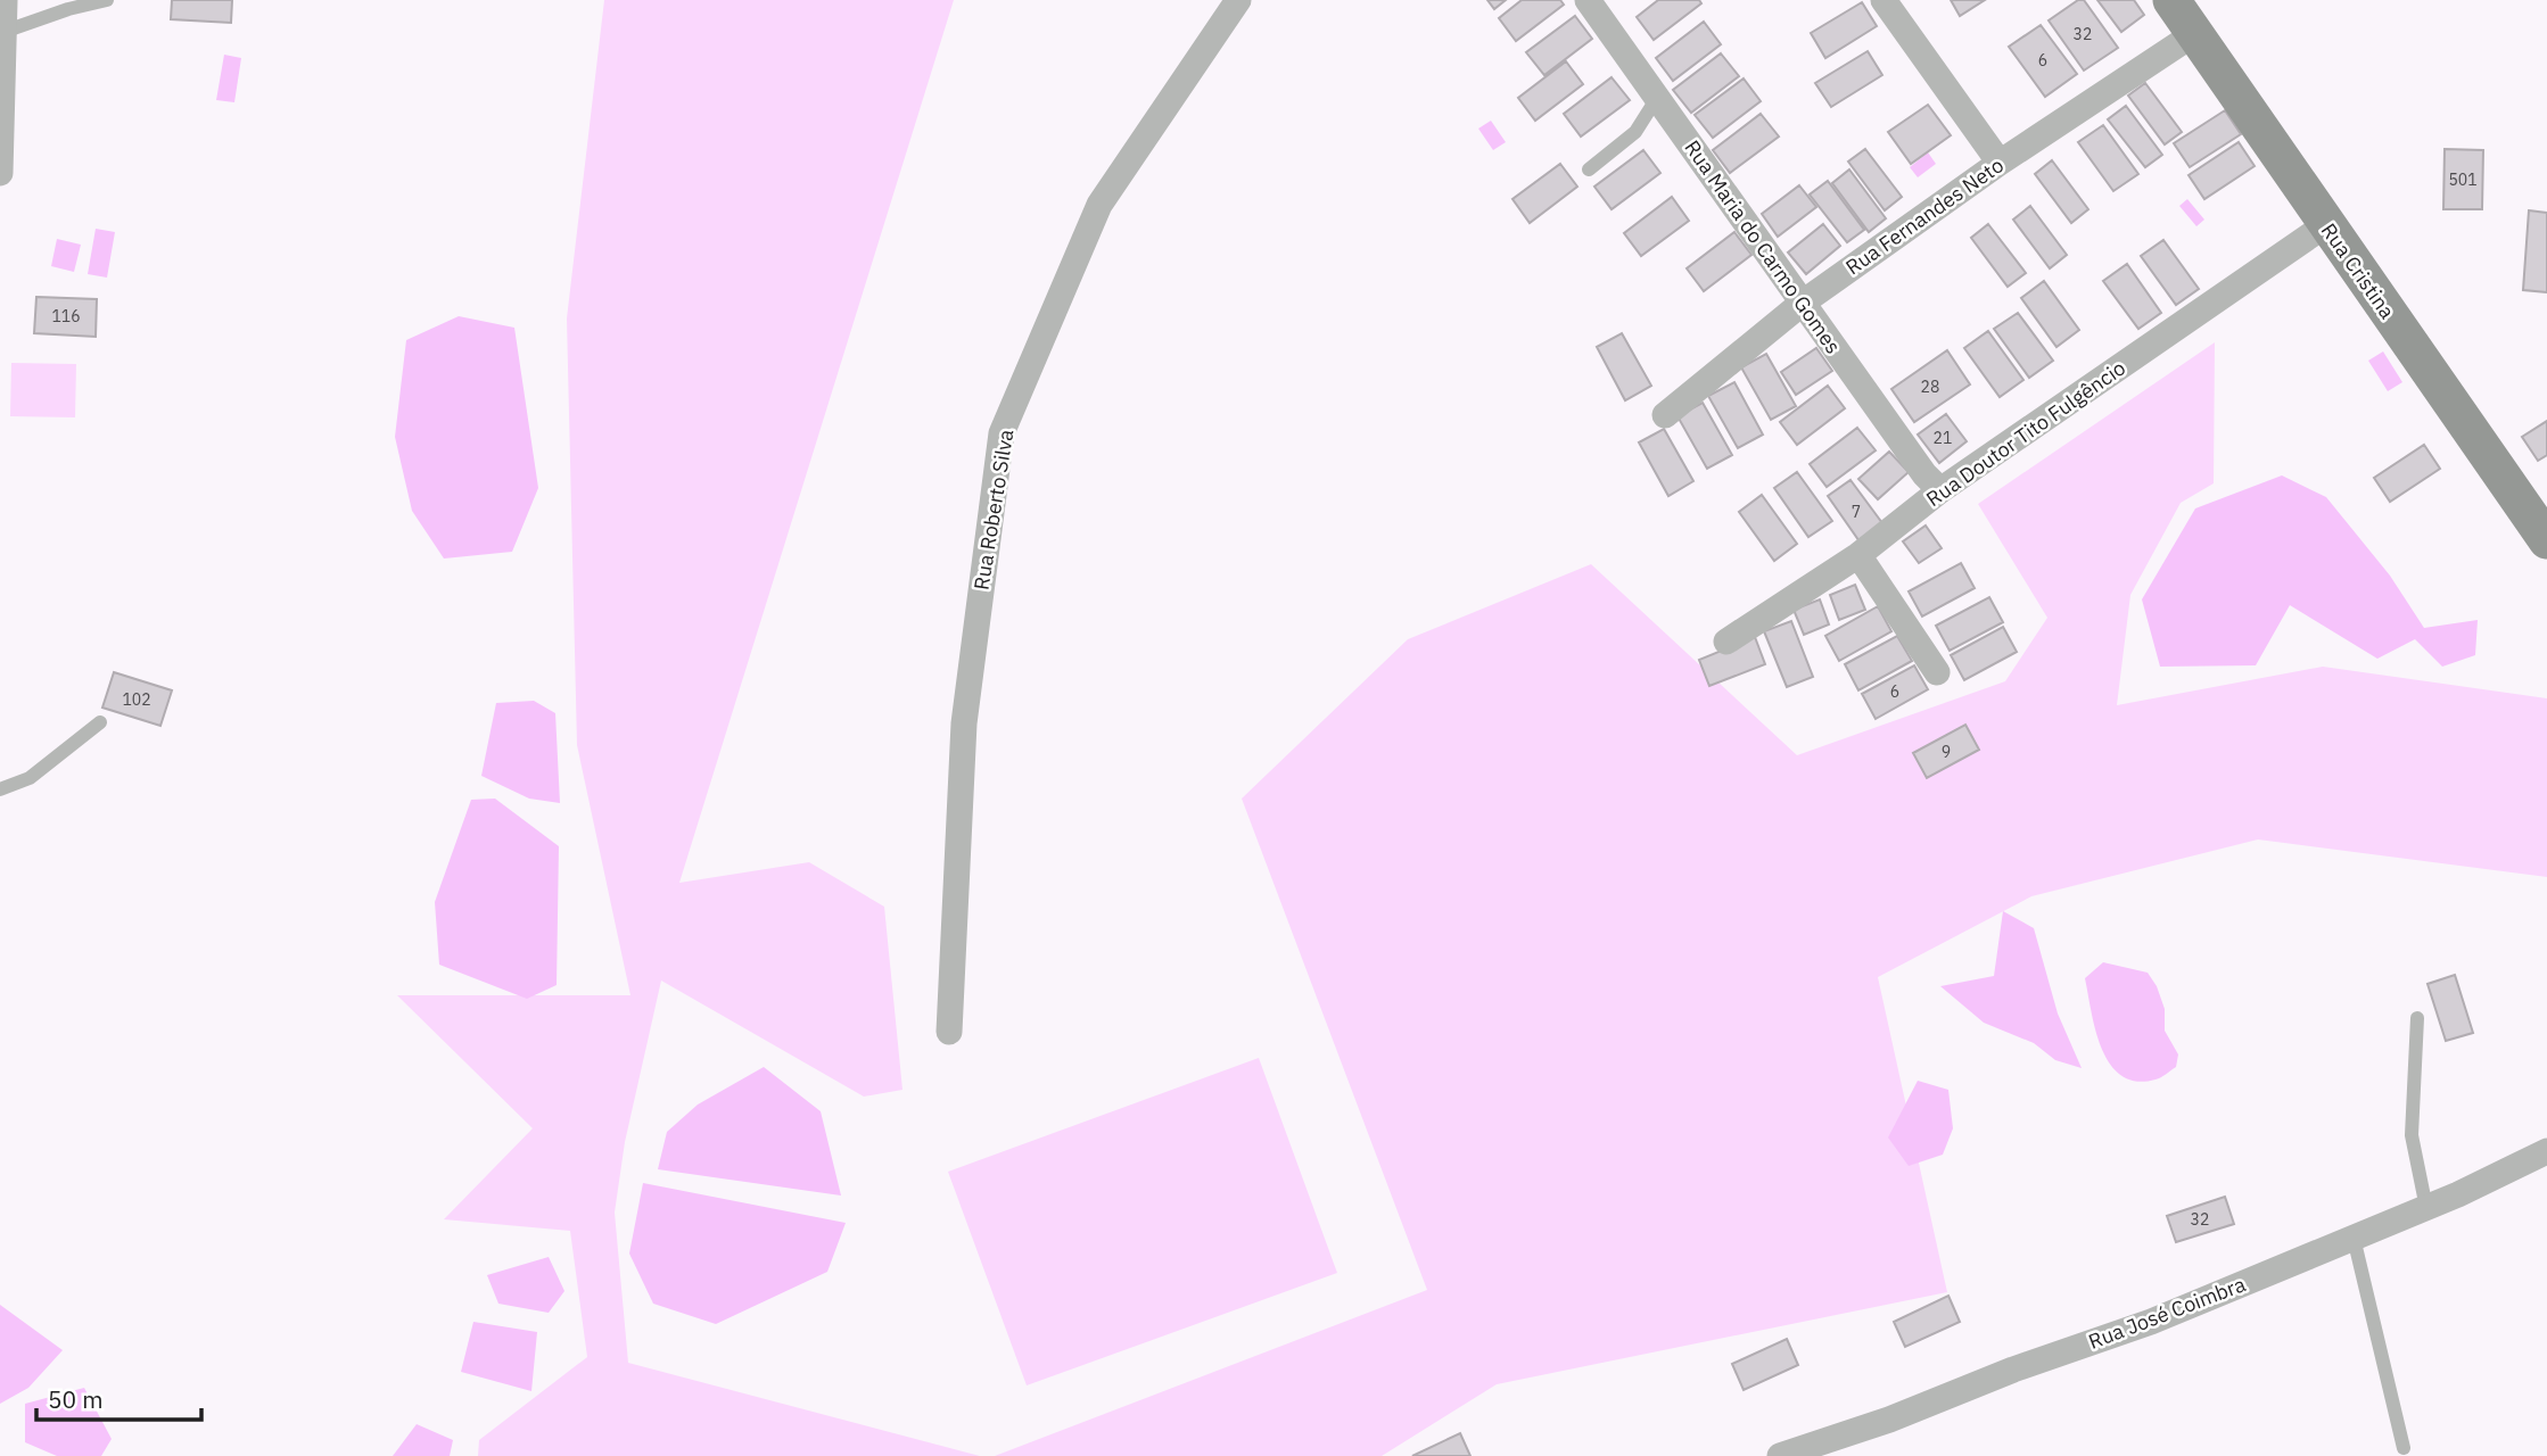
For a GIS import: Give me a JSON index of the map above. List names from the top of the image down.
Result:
{
  "streets": {
    "main road": ["Rua Cristina"],
    "street": [
      "Rua Fernandes Neto",
      "Rua Maria do Carmo Gomes",
      "Rua Doutor Tito Fulgêncio",
      "Rua Roberto Silva",
      "Rua José Coimbra"
    ]
  },
  "crossings": [
    ["Rua Fernandes Neto", "Rua Maria do Carmo Gomes"],
    ["Rua Fernandes Neto", "Rua Cristina"],
    ["Rua Maria do Carmo Gomes", "Rua Doutor Tito Fulgêncio"],
    ["Rua Cristina", "Rua Doutor Tito Fulgêncio"]
  ],
  "house_numbers": [
    "32",
    "6",
    "501",
    "116",
    "28",
    "21",
    "7",
    "6",
    "102",
    "9",
    "32"
  ],
  "scale_bar": "50 m"
}
